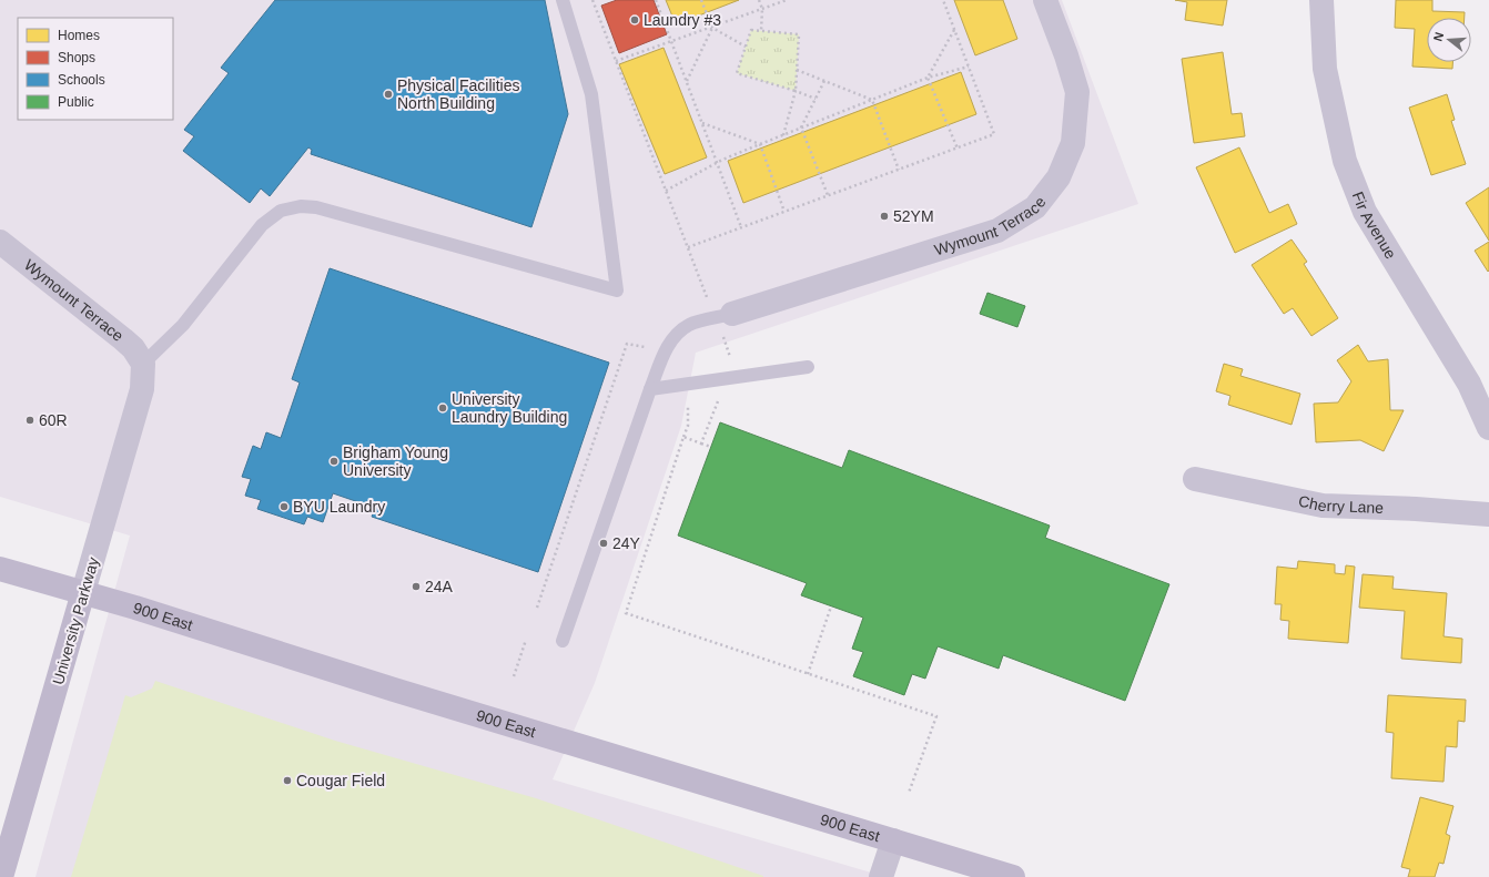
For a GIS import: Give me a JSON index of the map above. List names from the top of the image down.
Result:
{
  "streets": {
    "main road": ["900 East", "University Parkway"],
    "street": ["Wymount Terrace", "Fir Avenue", "Cherry Lane"]
  },
  "crossings": [
    ["Wymount Terrace", "University Parkway"],
    ["900 East", "University Parkway"]
  ],
  "places": [
    "Laundry #3",
    "Physical Facilities North Building",
    "52YM",
    "University Laundry Building",
    "60R",
    "Brigham Young University",
    "BYU Laundry",
    "24Y",
    "24A",
    "Cougar Field"
  ],
  "legend": [
    "Homes",
    "Shops",
    "Schools",
    "Public"
  ],
  "north": "left"
}
